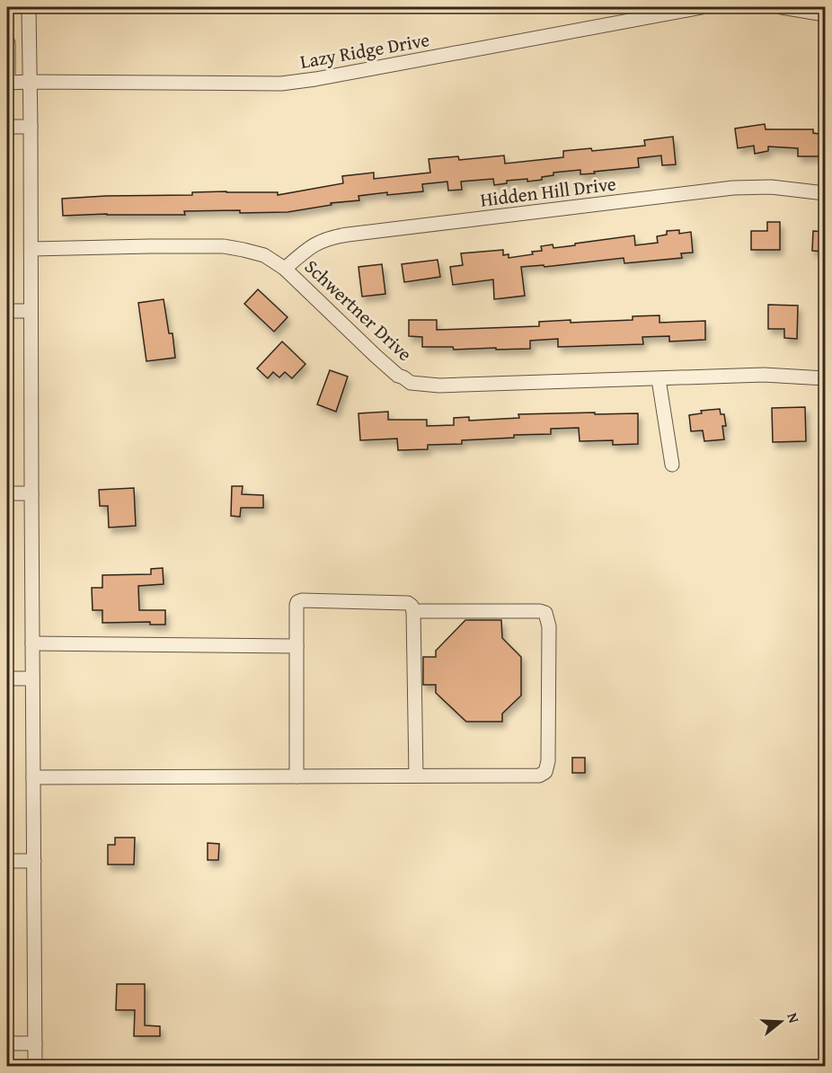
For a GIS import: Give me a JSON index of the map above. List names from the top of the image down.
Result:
{
  "streets": {
    "street": ["Lazy Ridge Drive", "Hidden Hill Drive", "Schwertner Drive"]
  },
  "crossings": [
    ["Hidden Hill Drive", "Schwertner Drive"]
  ],
  "north": "right"
}
